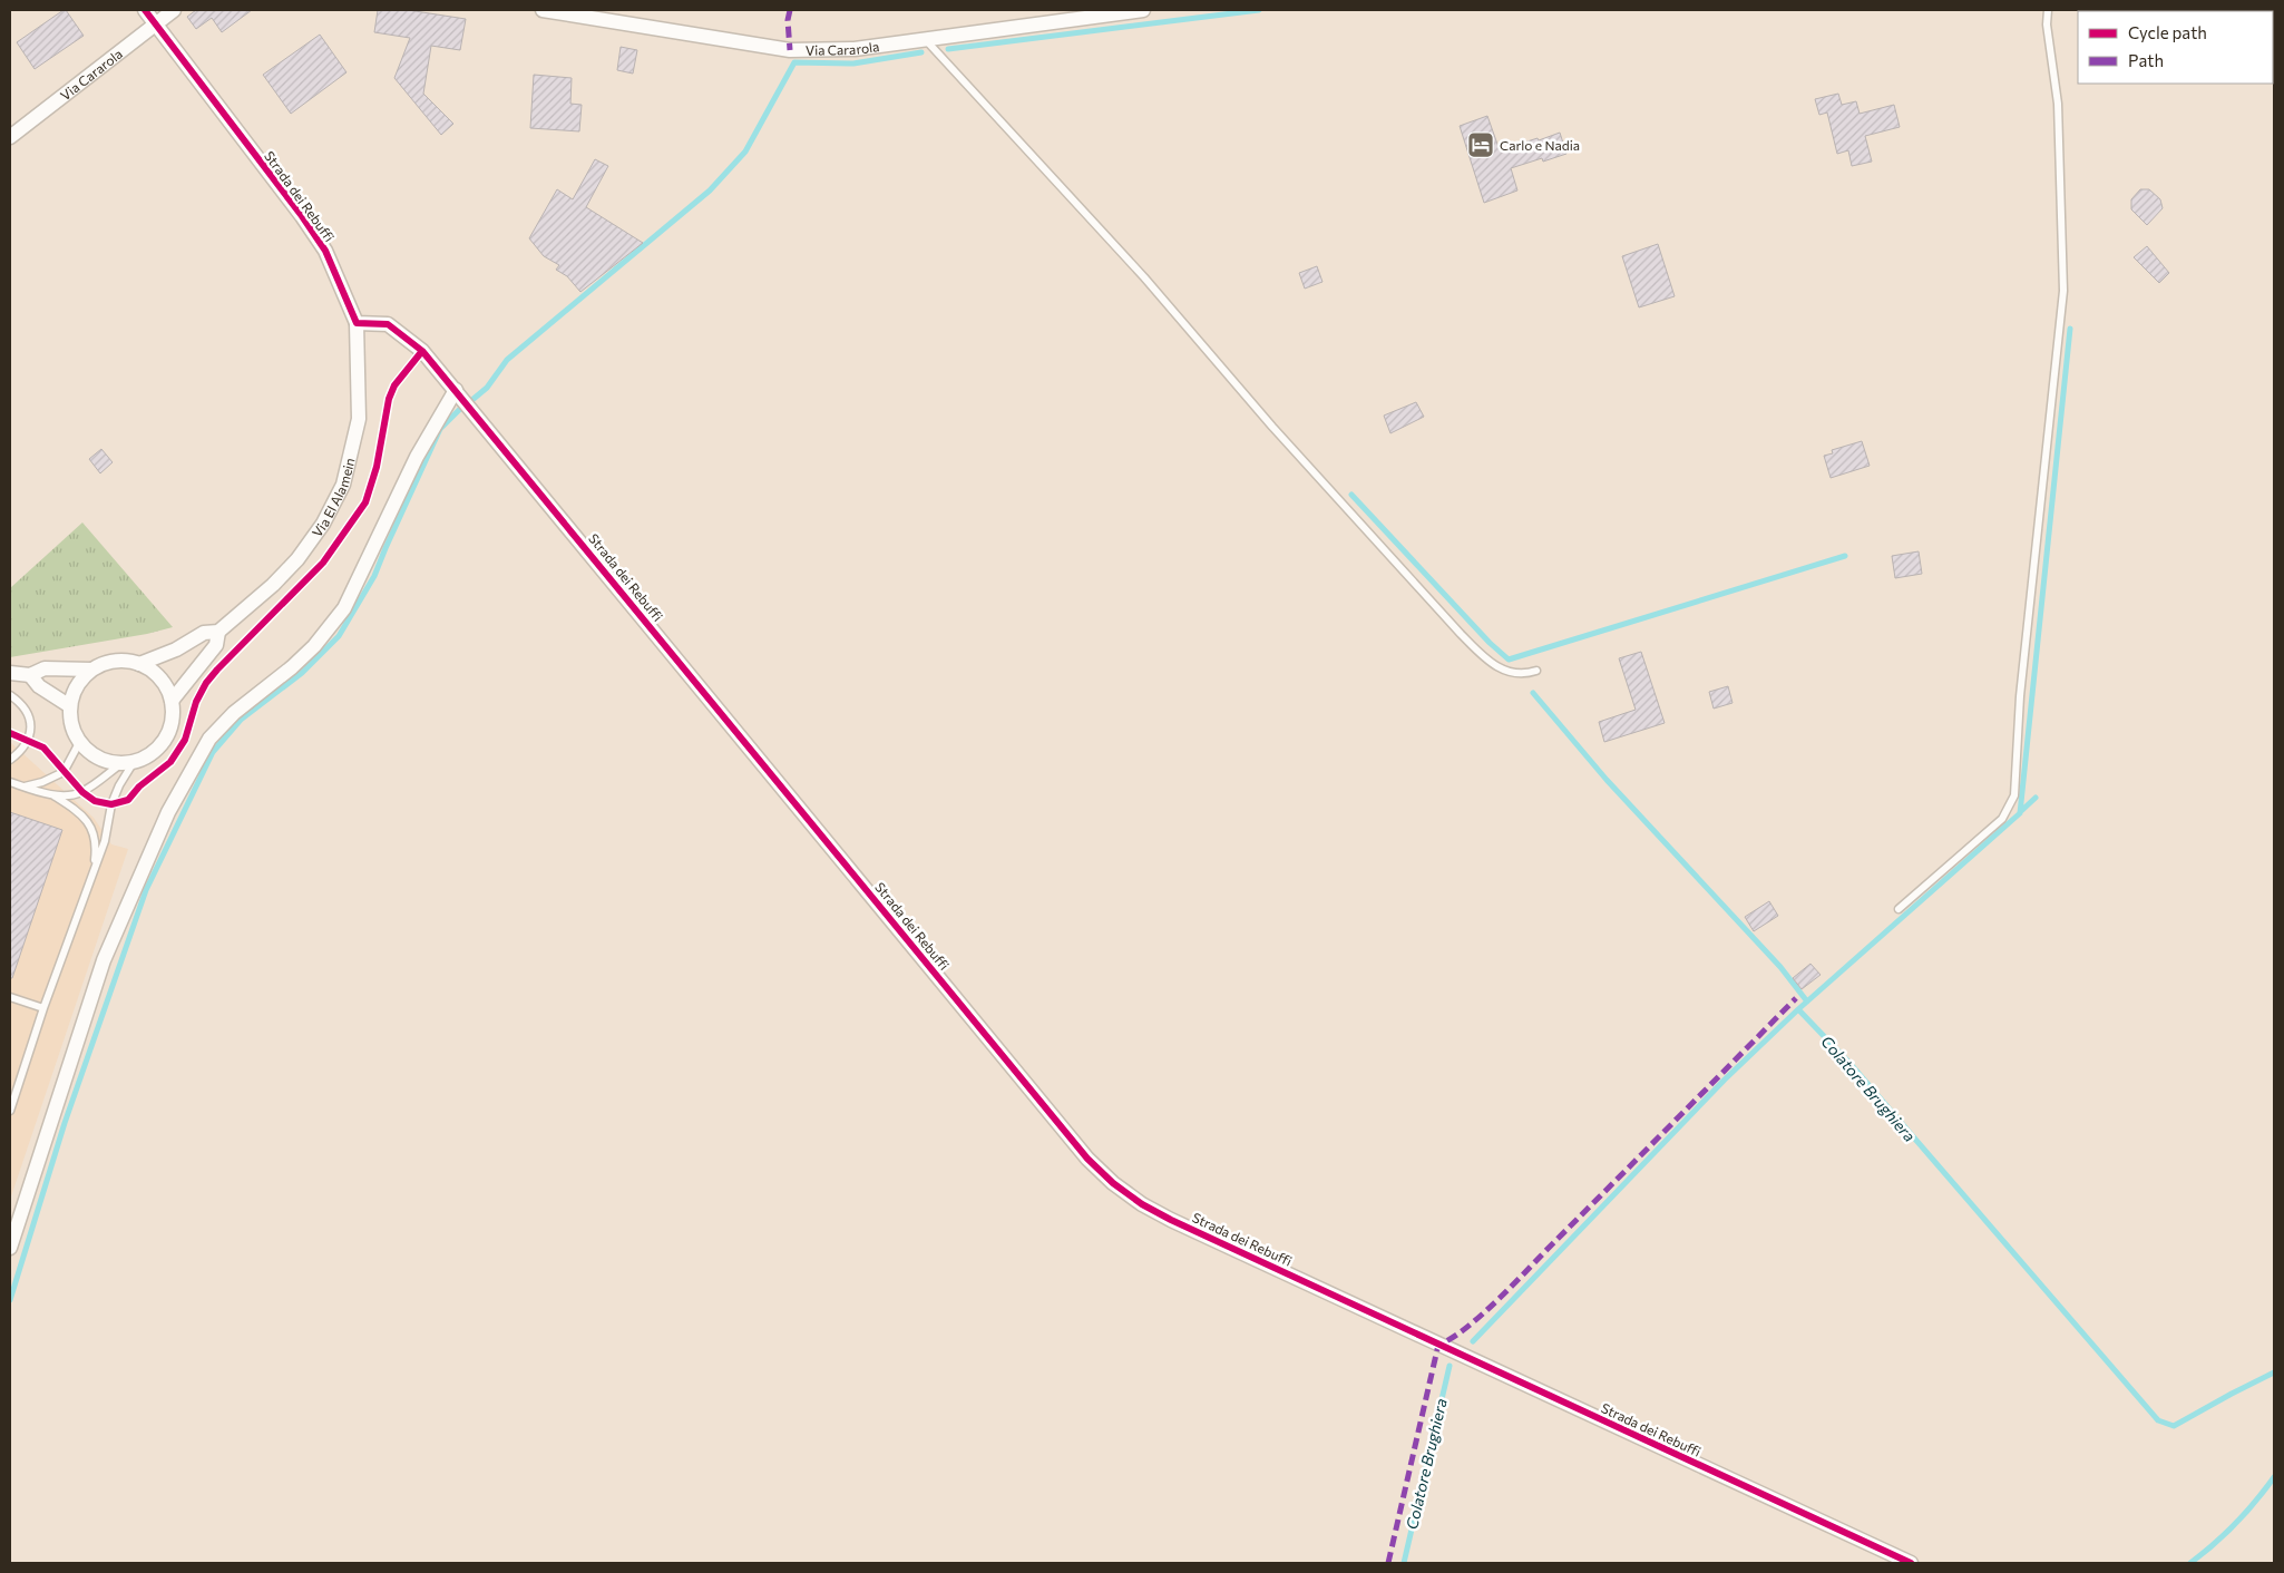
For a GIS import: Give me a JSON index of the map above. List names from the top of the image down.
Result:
{
  "streets": {
    "street": ["Via Cararola", "Strada dei Rebuffi", "Via El Alamein"]
  },
  "crossings": [
    ["Via Cararola", "Strada dei Rebuffi"],
    ["Strada dei Rebuffi", "Via El Alamein"]
  ],
  "water": ["Colatore Brughiera"],
  "places": {
    "hotel": ["Carlo e Nadia"]
  },
  "legend": ["Cycle path", "Path"]
}
